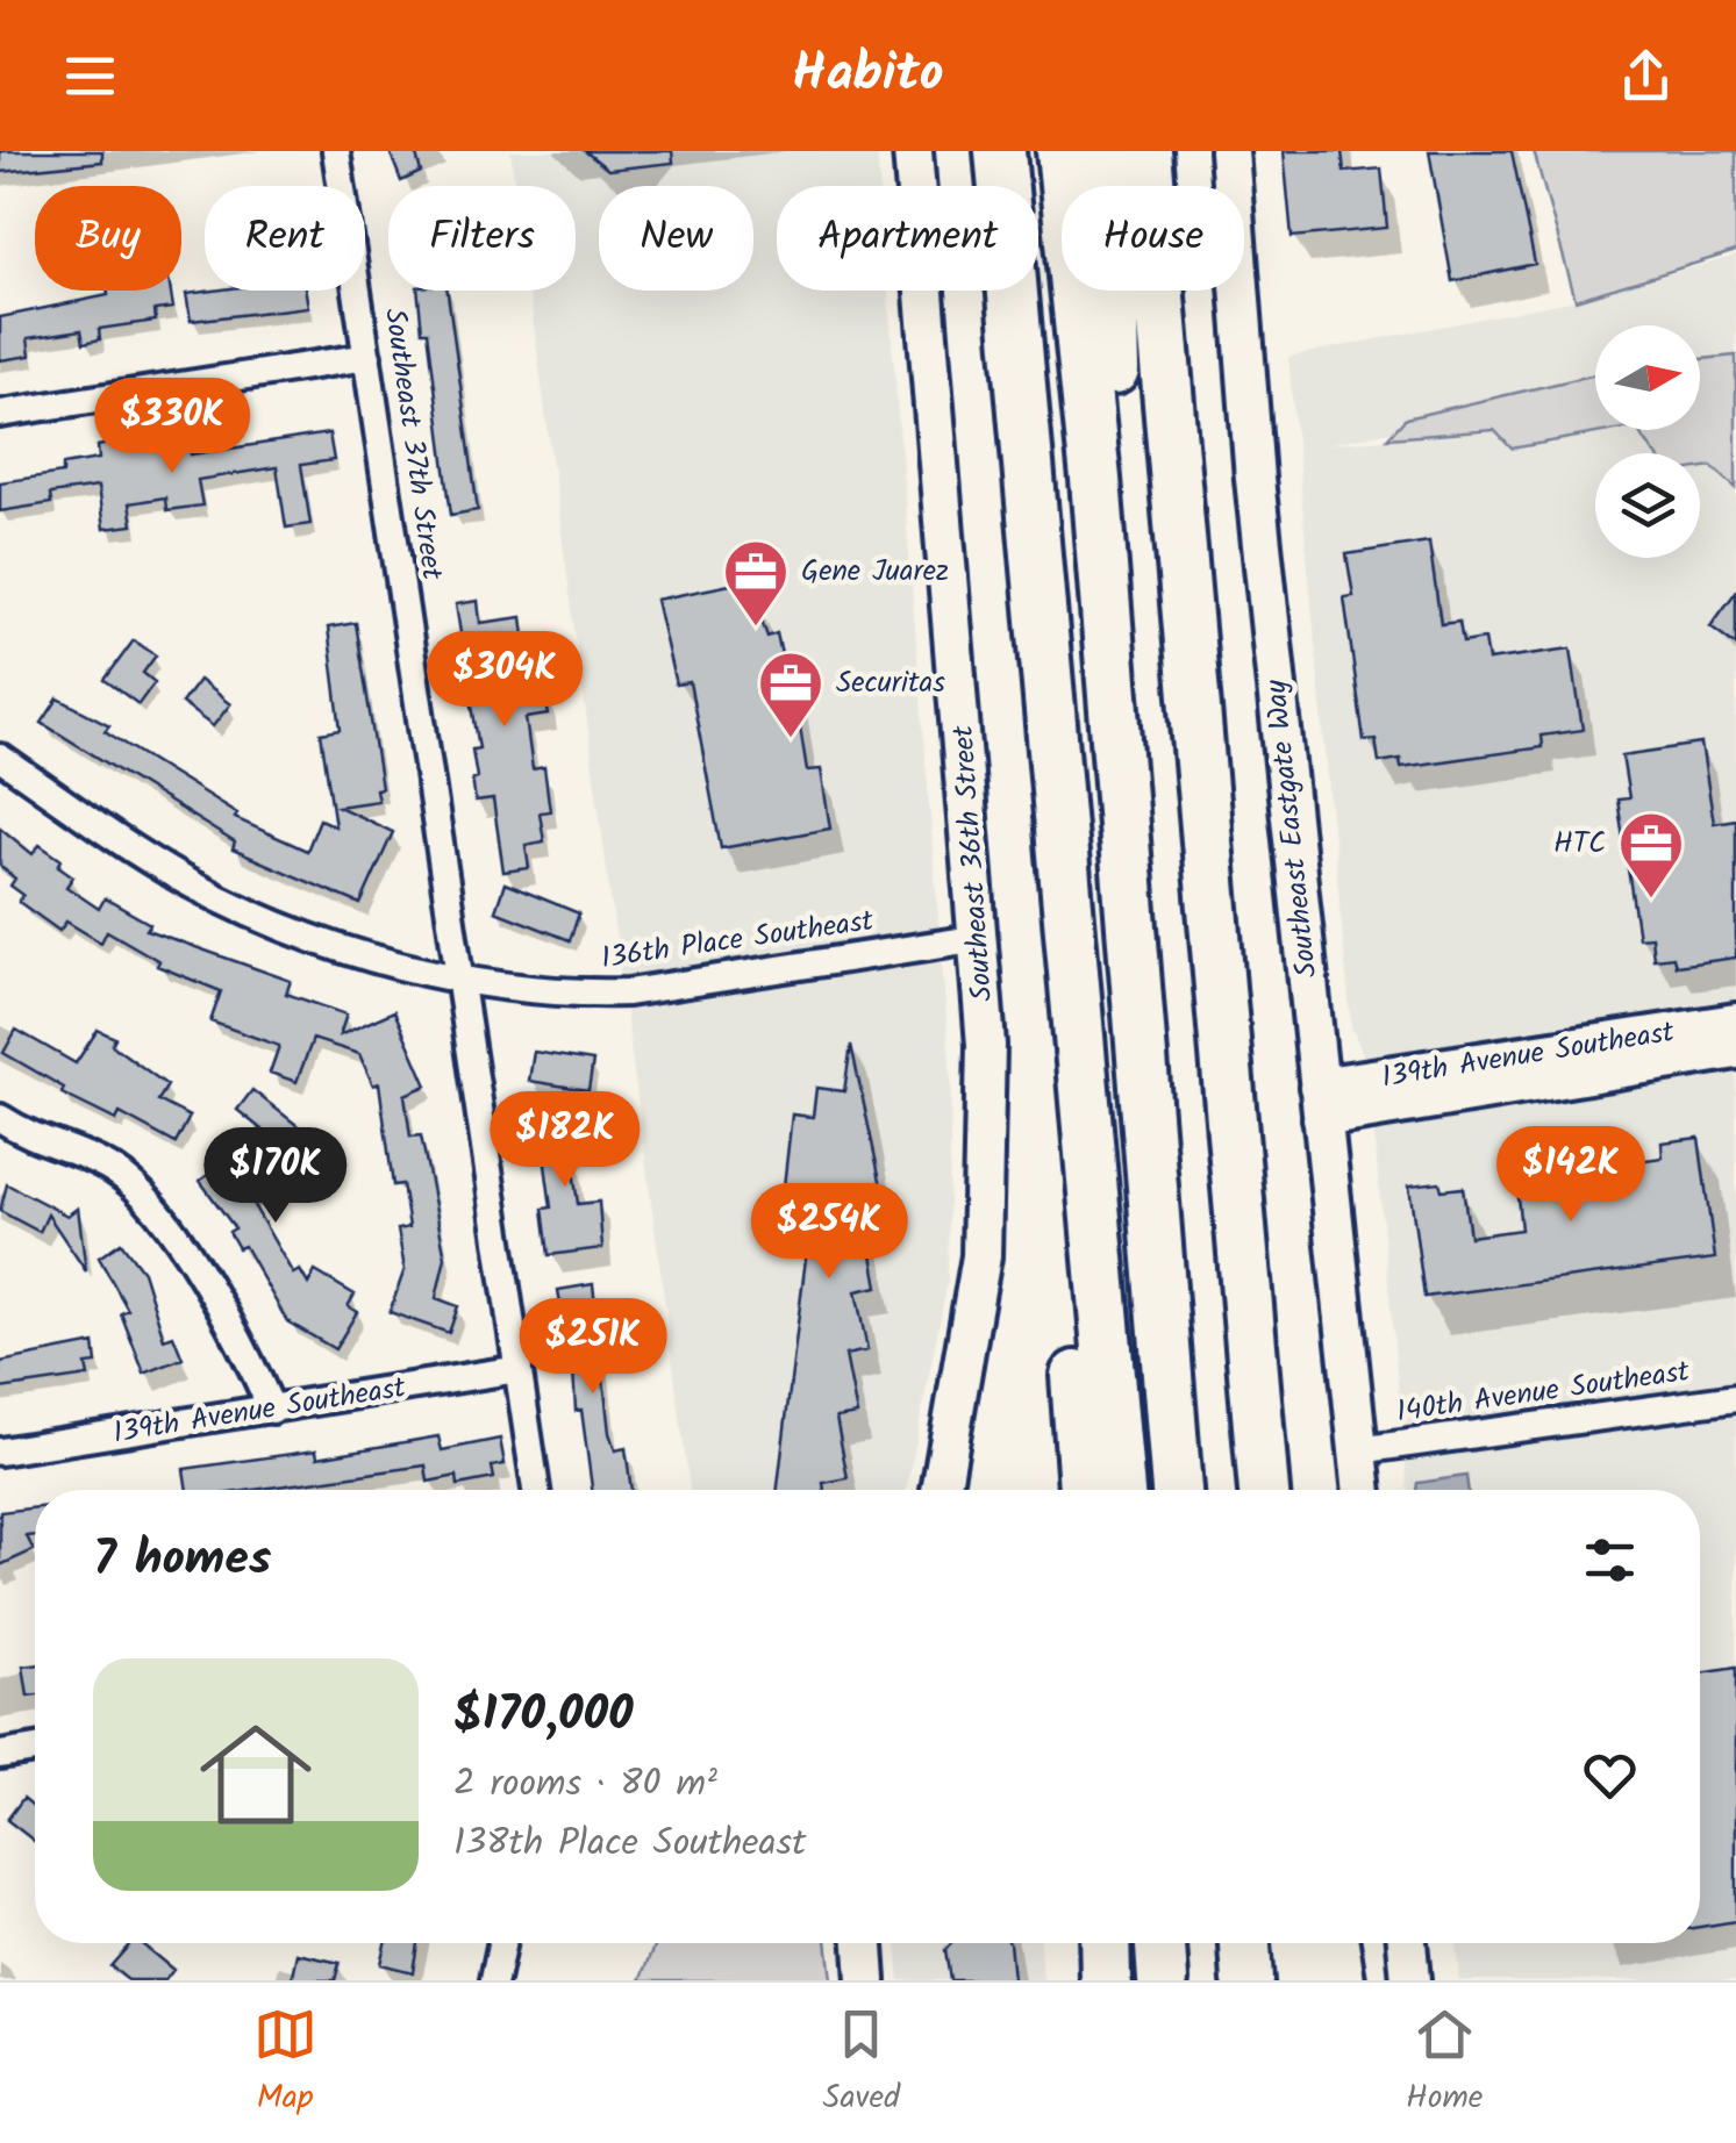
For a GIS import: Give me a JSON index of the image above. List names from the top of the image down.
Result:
{
  "streets": {
    "main road": ["Southeast Eastgate Way", "Southeast 36th Street", "139th Avenue Southeast"],
    "street": ["Southeast 37th Street", "136th Place Southeast", "140th Avenue Southeast"]
  },
  "crossings": [
    ["Southeast 37th Street", "136th Place Southeast"],
    ["Southeast 37th Street", "139th Avenue Southeast"],
    ["Southeast Eastgate Way", "139th Avenue Southeast"],
    ["Southeast Eastgate Way", "140th Avenue Southeast"],
    ["Southeast 36th Street", "136th Place Southeast"]
  ],
  "places": {
    "office": ["Gene Juarez", "Securitas", "HTC"]
  },
  "north": "right",
  "page": {
    "header": "Habito",
    "chip": [
      "Buy",
      "Rent",
      "Filters",
      "New",
      "Apartment",
      "House"
    ],
    "price": [
      "$330K",
      "$304K",
      "$182K",
      "$142K",
      "$170K",
      "$254K",
      "$251K"
    ],
    "heading": "7 homes",
    "list": [
      {
        "name": "$170,000",
        "note": "2 rooms · 80 m² · 138th Place Southeast"
      }
    ],
    "tabs": ["Map", "Saved", "Home"]
  }
}
